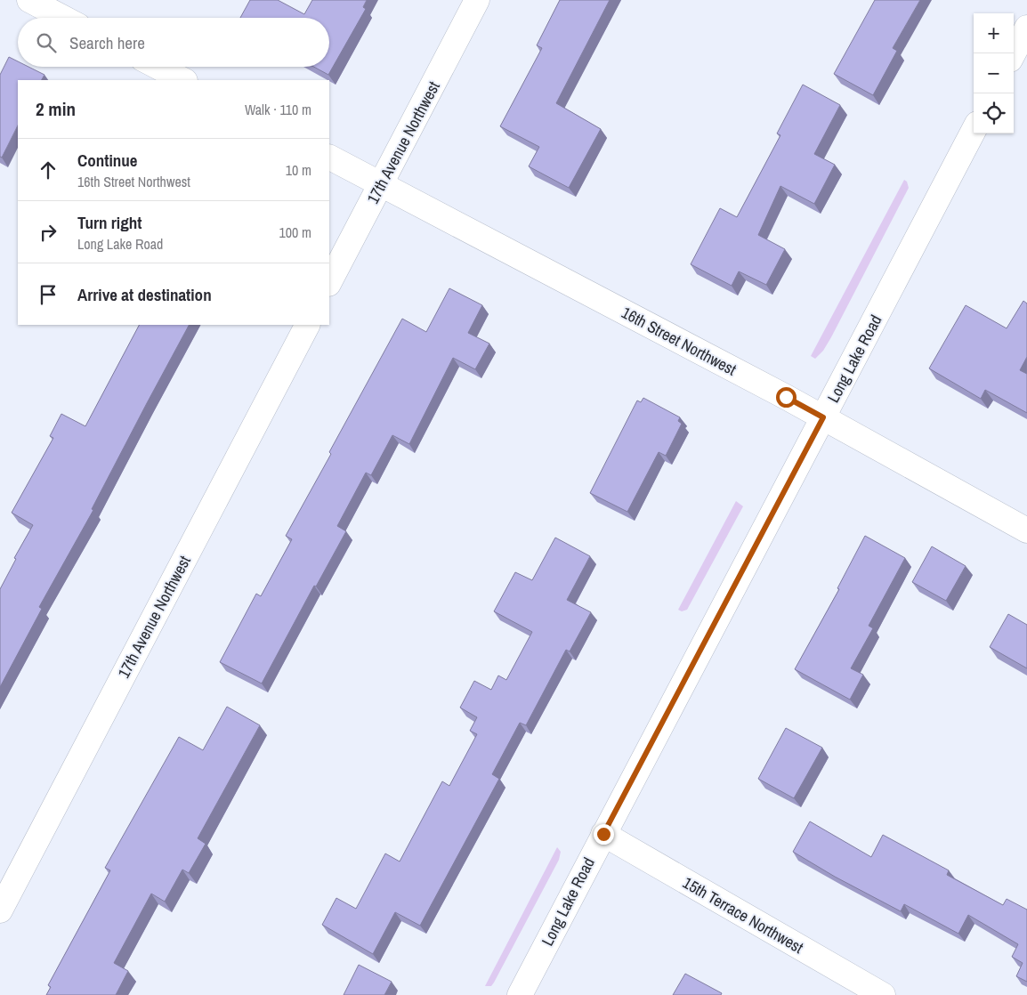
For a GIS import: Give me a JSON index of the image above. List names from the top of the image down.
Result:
{
  "streets": {
    "street": [
      "17th Avenue Northwest",
      "16th Street Northwest",
      "Long Lake Road",
      "15th Terrace Northwest"
    ]
  },
  "crossings": [
    ["17th Avenue Northwest", "16th Street Northwest"],
    ["16th Street Northwest", "Long Lake Road"],
    ["Long Lake Road", "15th Terrace Northwest"]
  ],
  "page": {
    "map_buttons": ["+", "−"],
    "search": "Search here",
    "heading": ["2 min", "Walk · 110 m"],
    "list": [
      ["Continue", "16th Street Northwest", "10 m"],
      ["Turn right", "Long Lake Road", "100 m"],
      "Arrive at destination"
    ]
  }
}
